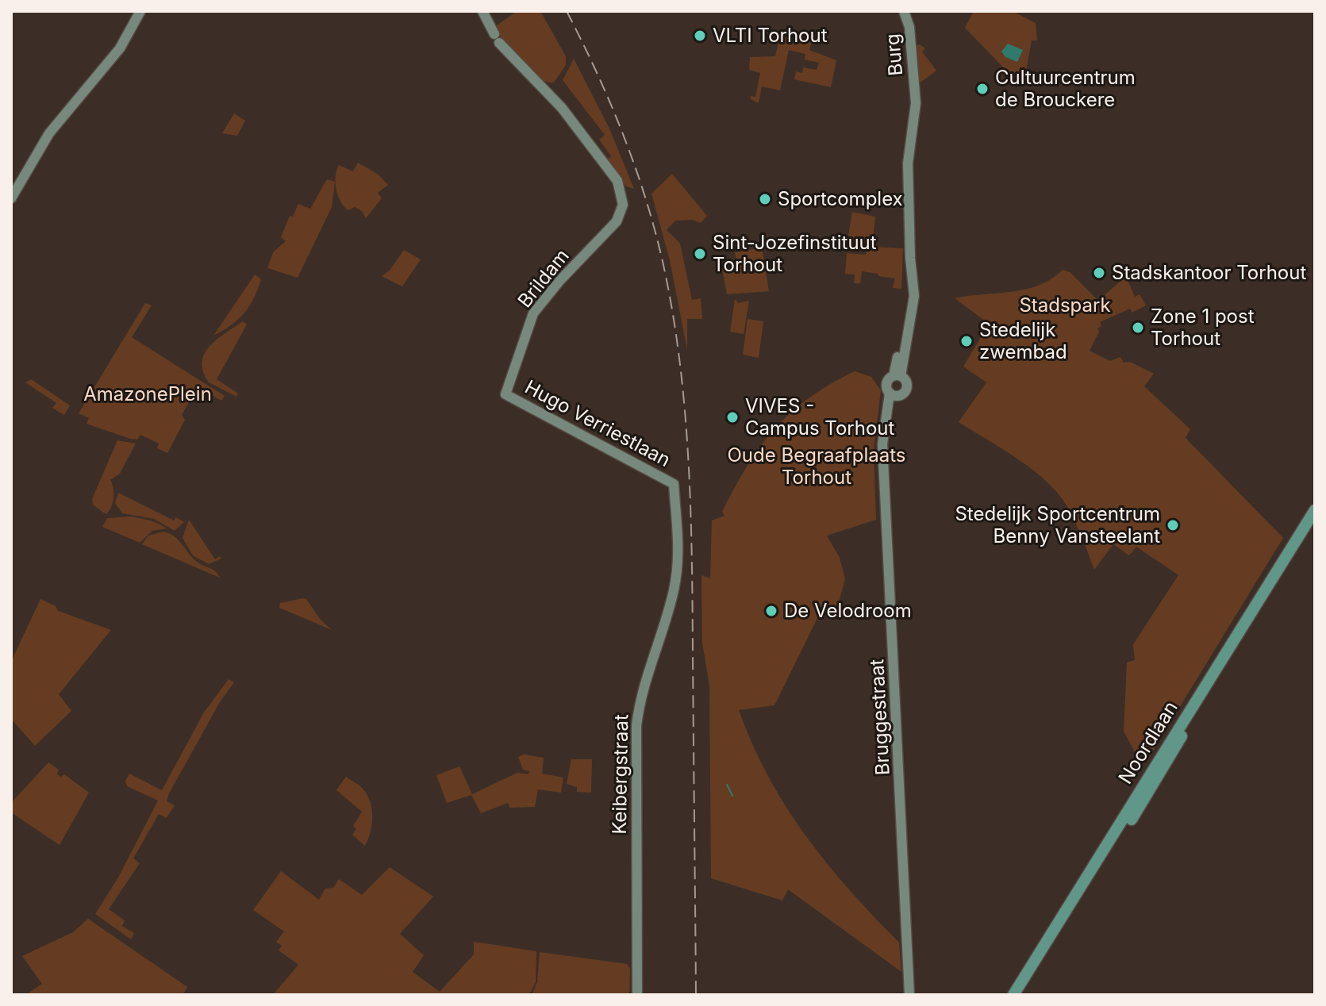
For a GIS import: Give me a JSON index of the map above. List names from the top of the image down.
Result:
{
  "streets": {
    "main road": ["Noordlaan"],
    "street": [
      "Burg",
      "Brildam",
      "Hugo Verriestlaan",
      "Bruggestraat",
      "Keibergstraat"
    ]
  },
  "crossings": [
    ["Burg", "Bruggestraat"],
    ["Brildam", "Hugo Verriestlaan"],
    ["Hugo Verriestlaan", "Keibergstraat"]
  ],
  "parks": ["Stadspark", "AmazonePlein", "Oude Begraafplaats Torhout"],
  "places": [
    "VLTI Torhout",
    "Cultuurcentrum de Brouckere",
    "Sportcomplex",
    "Sint-Jozefinstituut Torhout",
    "Stadskantoor Torhout",
    "Zone 1 post Torhout",
    "Stedelijk zwembad",
    "VIVES - Campus Torhout",
    "Stedelijk Sportcentrum Benny Vansteelant",
    "De Velodroom"
  ]
}
